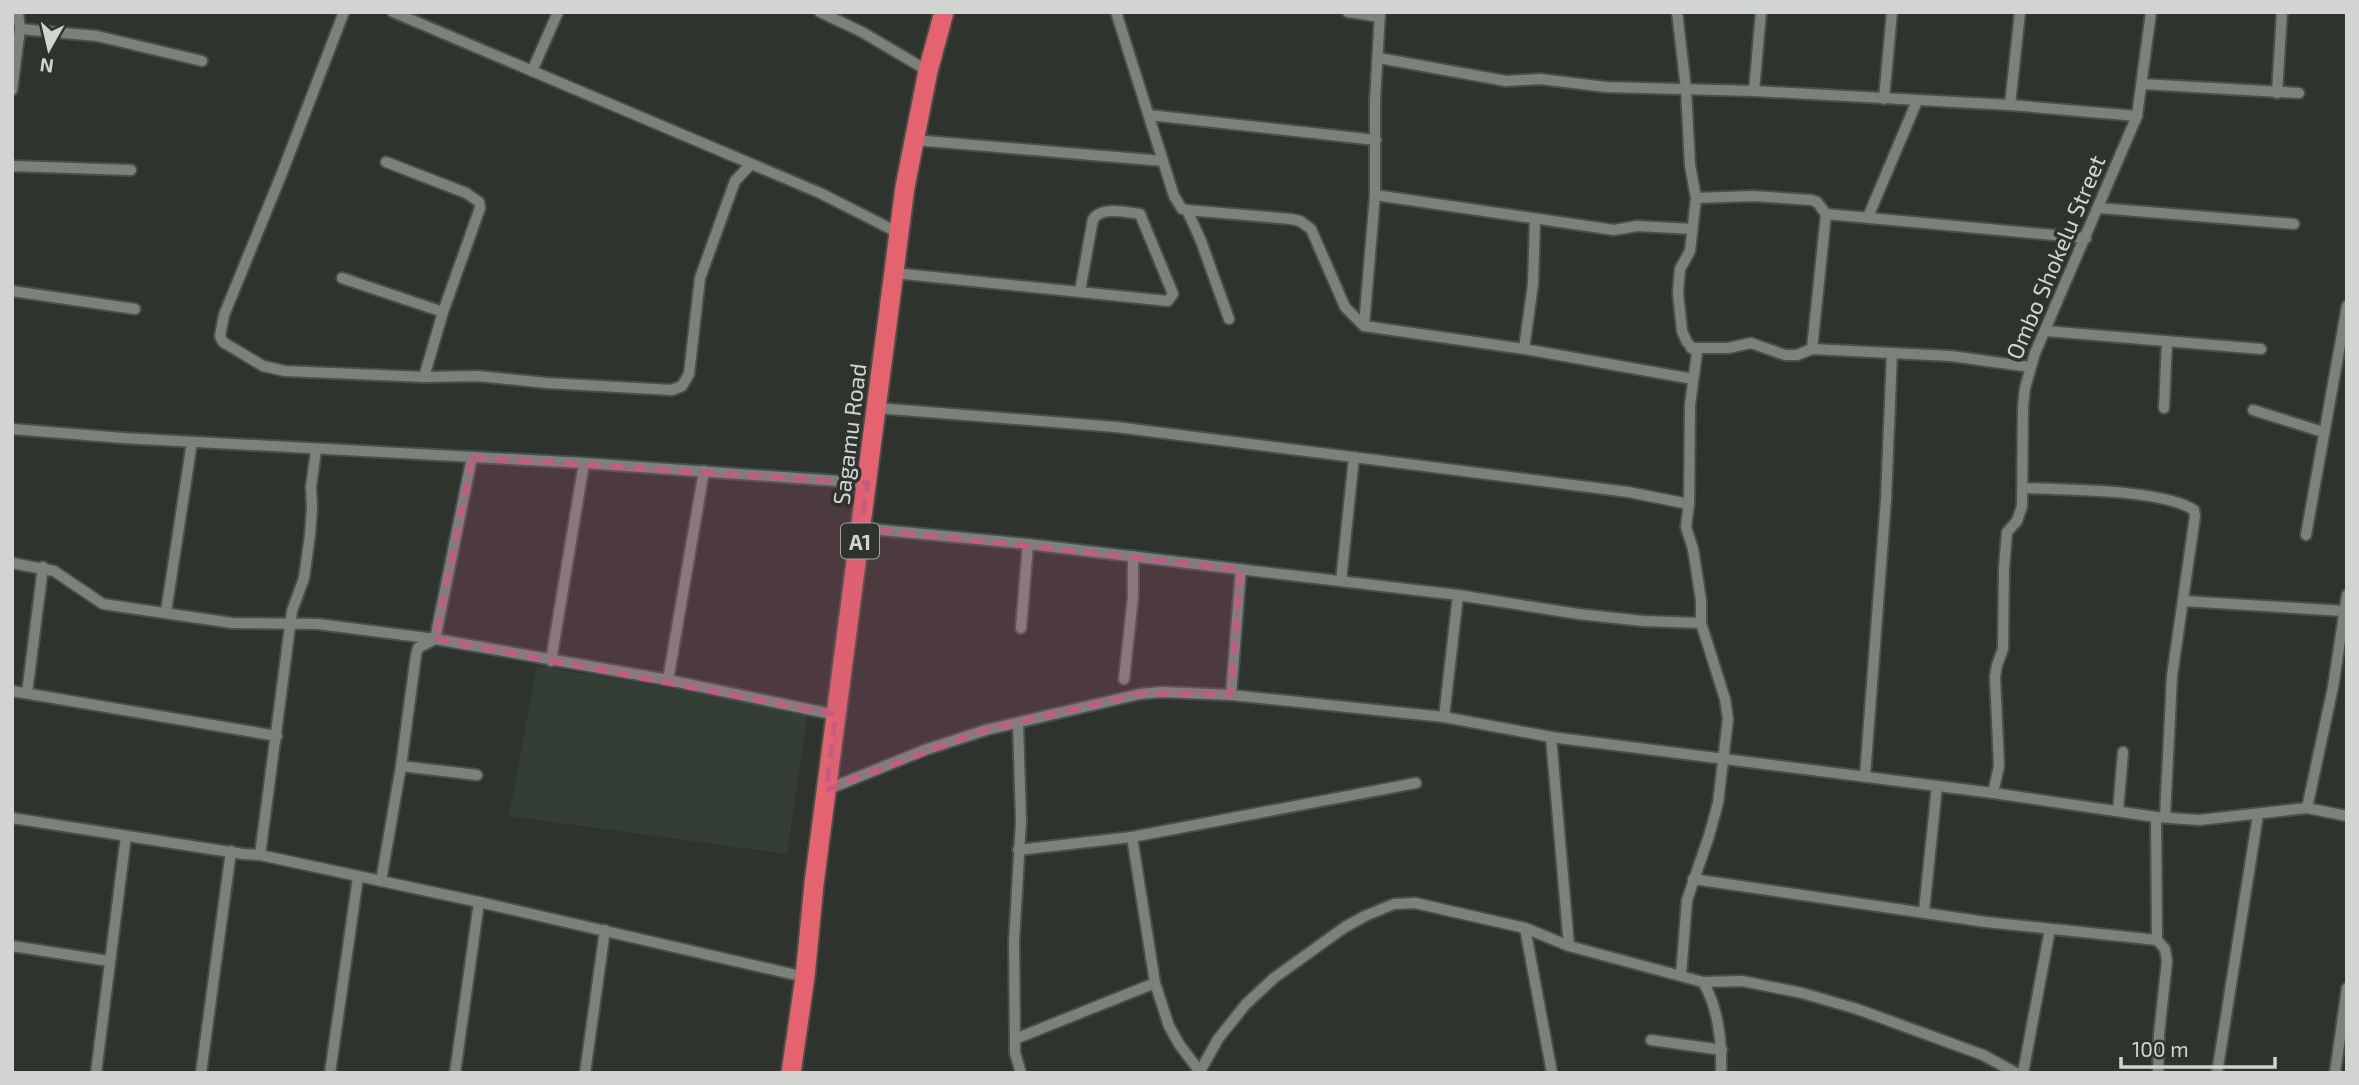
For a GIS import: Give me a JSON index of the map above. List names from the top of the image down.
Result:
{
  "streets": {
    "highway": ["Sagamu Road", "A1"],
    "street": ["Ombo Shokelu Street"]
  },
  "scale_bar": "100 m",
  "north": "bottom"
}
